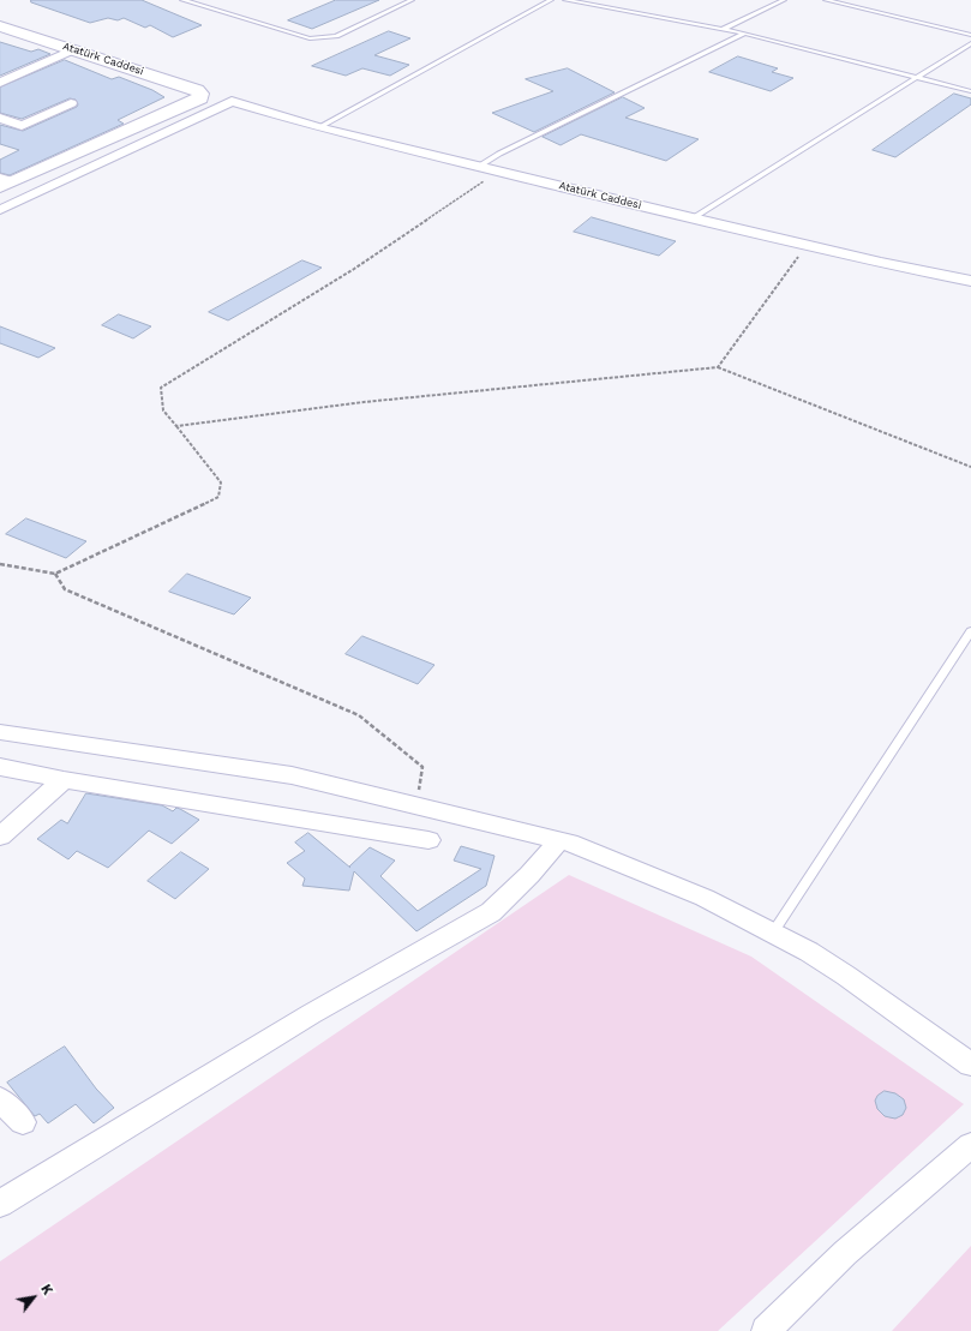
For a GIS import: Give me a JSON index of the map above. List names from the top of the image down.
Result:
{
  "streets": {
    "main road": ["Atatürk Caddesi"]
  },
  "north": "top right"
}
